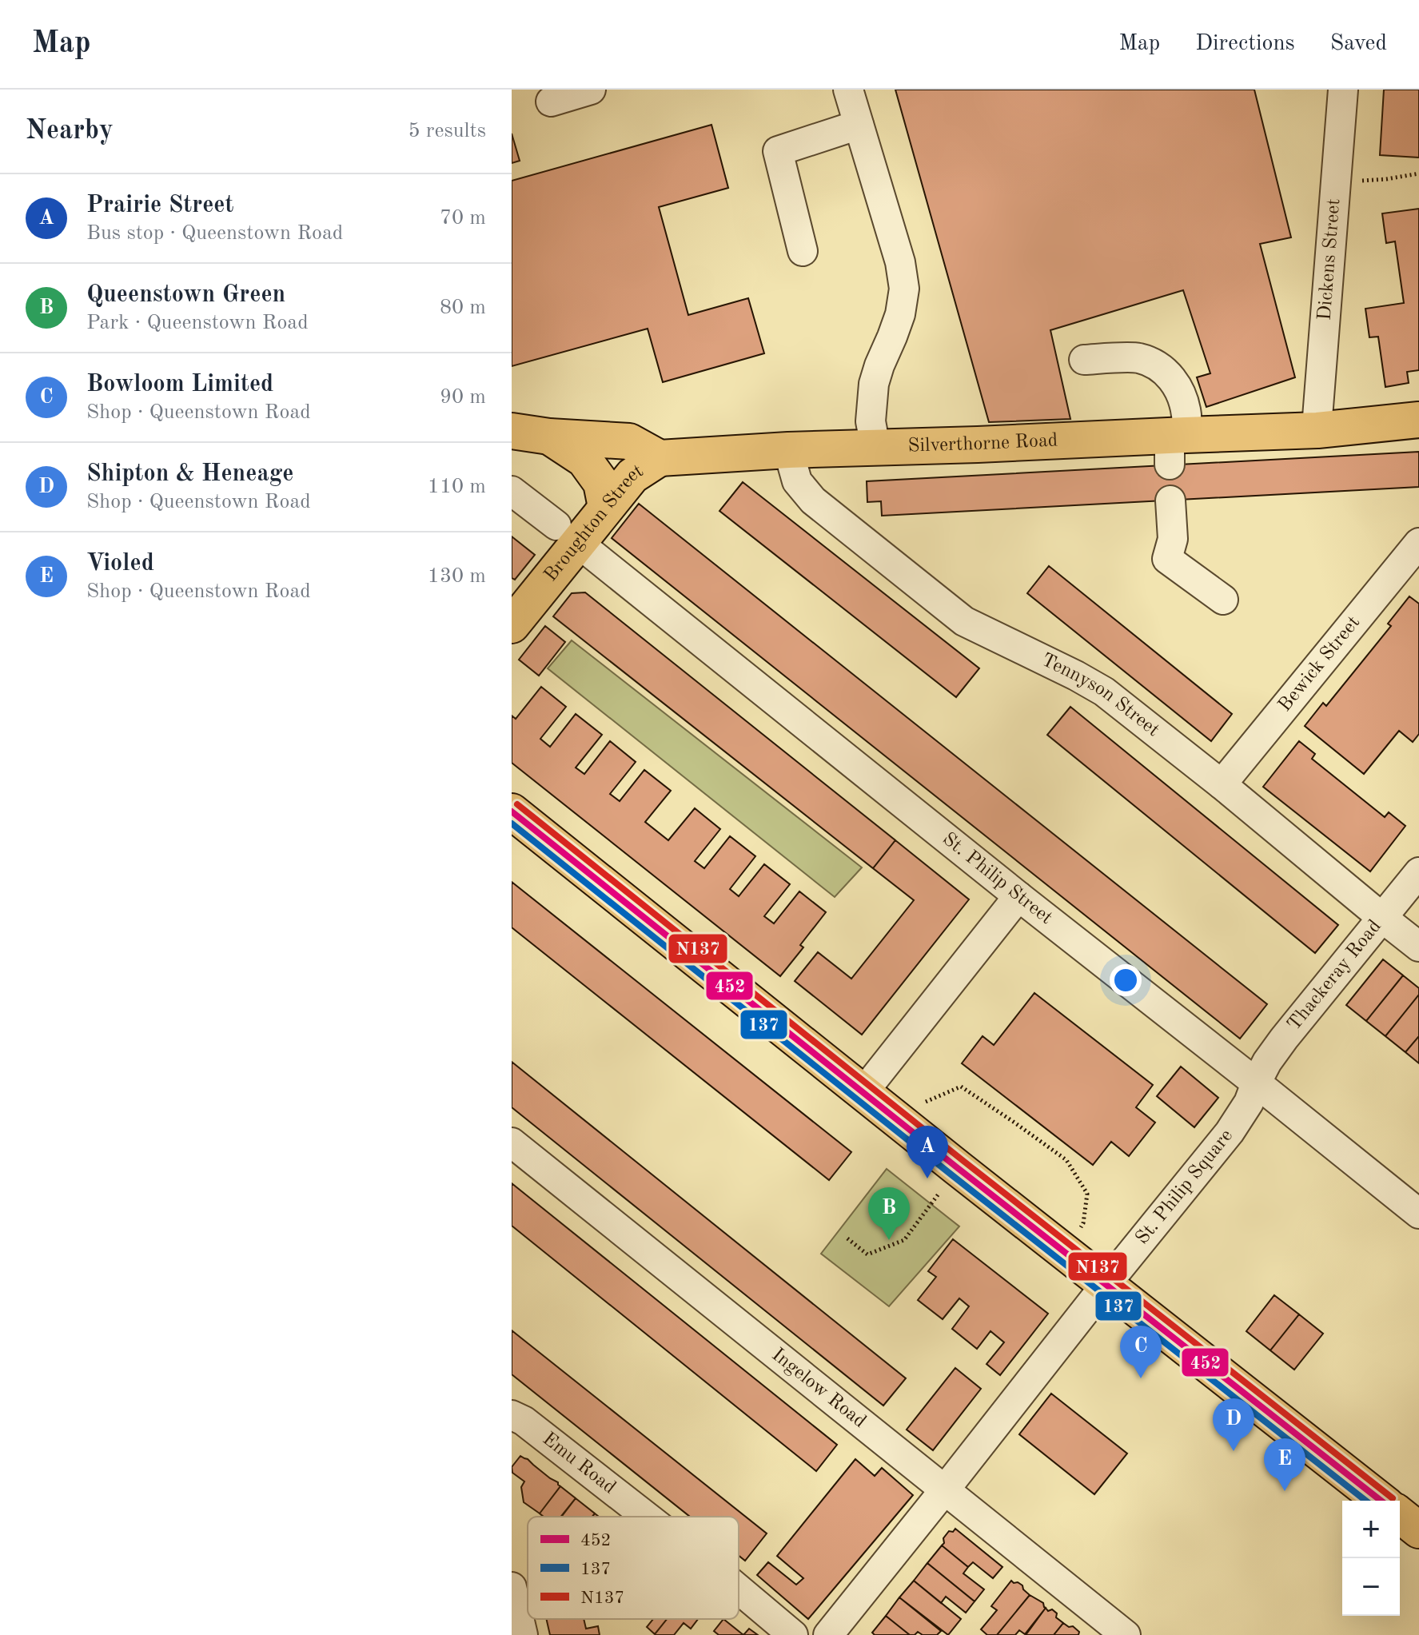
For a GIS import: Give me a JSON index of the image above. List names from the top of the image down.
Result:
{
  "streets": {
    "main road": ["Silverthorne Road", "Broughton Street"],
    "street": [
      "Dickens Street",
      "Bewick Street",
      "Tennyson Street",
      "St. Philip Street",
      "Thackeray Road",
      "St. Philip Square",
      "Ingelow Road",
      "Emu Road"
    ]
  },
  "crossings": [
    ["Dickens Street", "Silverthorne Road"],
    ["Silverthorne Road", "Broughton Street"],
    ["Silverthorne Road", "Tennyson Street"],
    ["Broughton Street", "St. Philip Street"],
    ["Bewick Street", "Tennyson Street"],
    ["Tennyson Street", "Thackeray Road"],
    ["St. Philip Street", "Thackeray Road"],
    ["St. Philip Street", "St. Philip Square"],
    ["Thackeray Road", "St. Philip Square"],
    ["St. Philip Square", "Ingelow Road"]
  ],
  "lines": ["transit line N137", "transit line 452", "transit line 137"],
  "legend": ["452", "137", "N137"],
  "page": {
    "header": "Map",
    "nav": ["Map", "Directions", "Saved"],
    "heading": ["Nearby", "5 results"],
    "list": [
      {
        "mark": "A",
        "name": "Prairie Street",
        "note": "Bus stop · Queenstown Road",
        "value": "70 m"
      },
      {
        "mark": "B",
        "name": "Queenstown Green",
        "note": "Park · Queenstown Road",
        "value": "80 m"
      },
      {
        "mark": "C",
        "name": "Bowloom Limited",
        "note": "Shop · Queenstown Road",
        "value": "90 m"
      },
      {
        "mark": "D",
        "name": "Shipton & Heneage",
        "note": "Shop · Queenstown Road",
        "value": "110 m"
      },
      {
        "mark": "E",
        "name": "Violed",
        "note": "Shop · Queenstown Road",
        "value": "130 m"
      }
    ],
    "pins": [
      "A",
      "B",
      "C",
      "D",
      "E"
    ],
    "map_buttons": ["+", "−"]
  }
}
